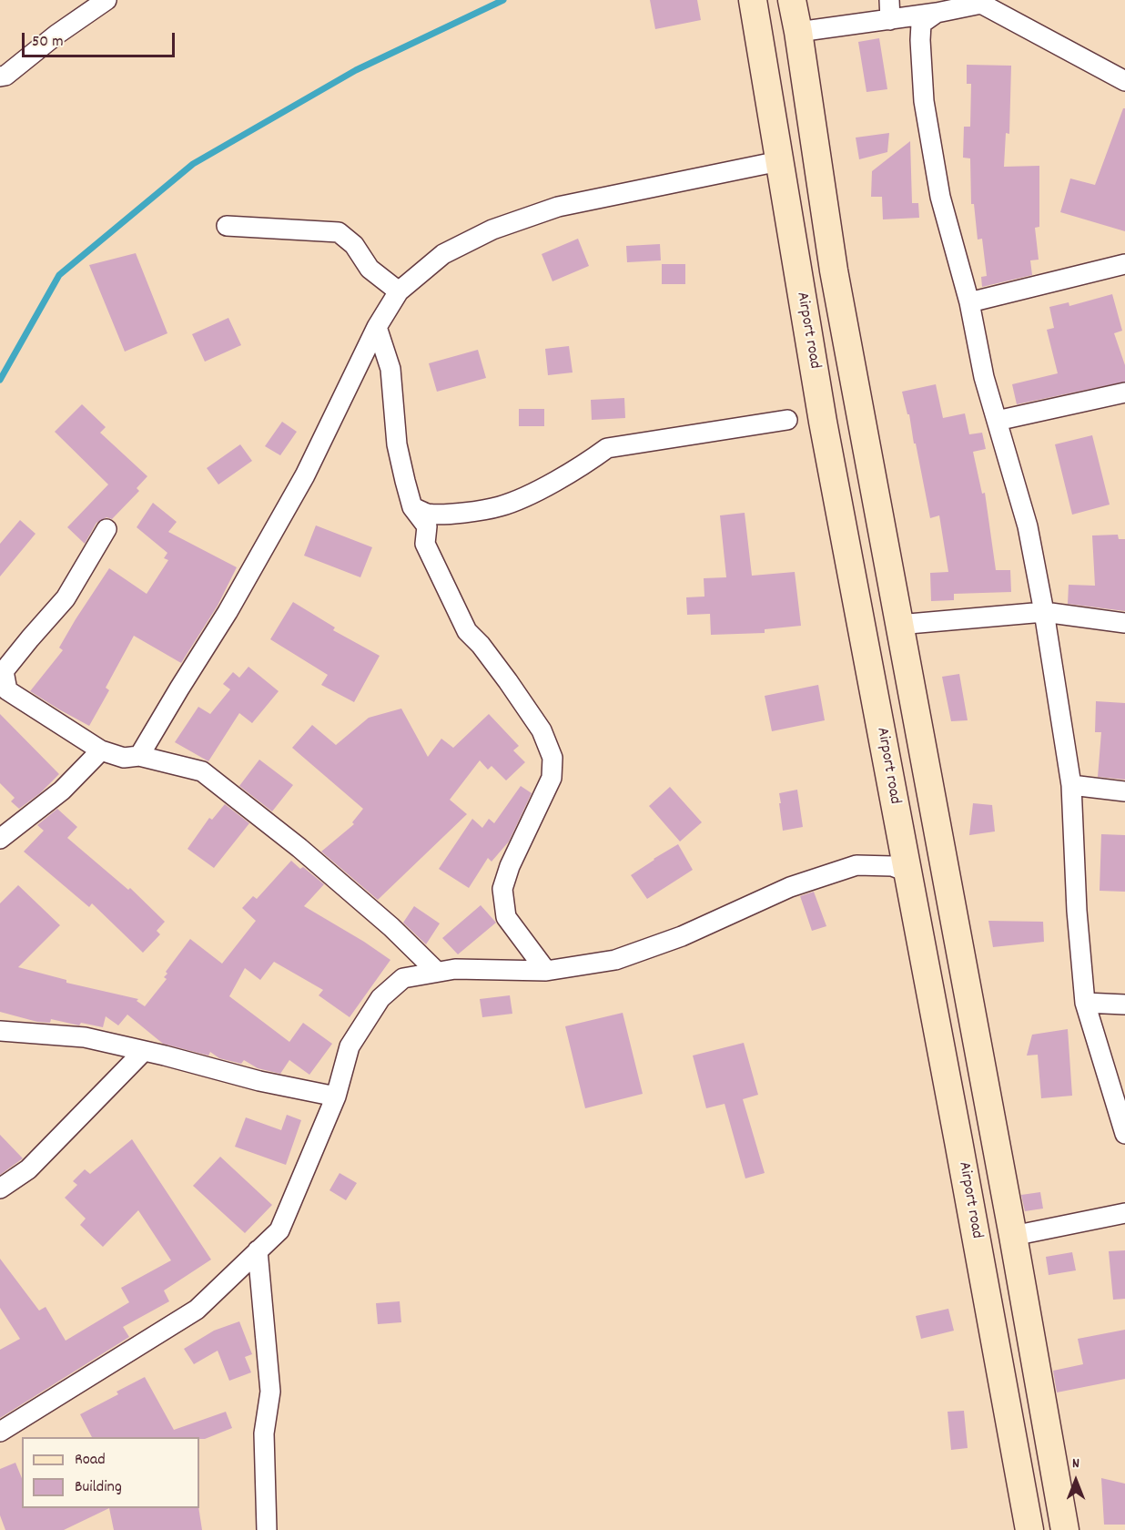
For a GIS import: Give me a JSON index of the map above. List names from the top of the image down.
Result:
{
  "streets": {
    "main road": ["Airport road"]
  },
  "legend": ["Road", "Building"],
  "scale_bar": "50 m",
  "north": "top"
}
